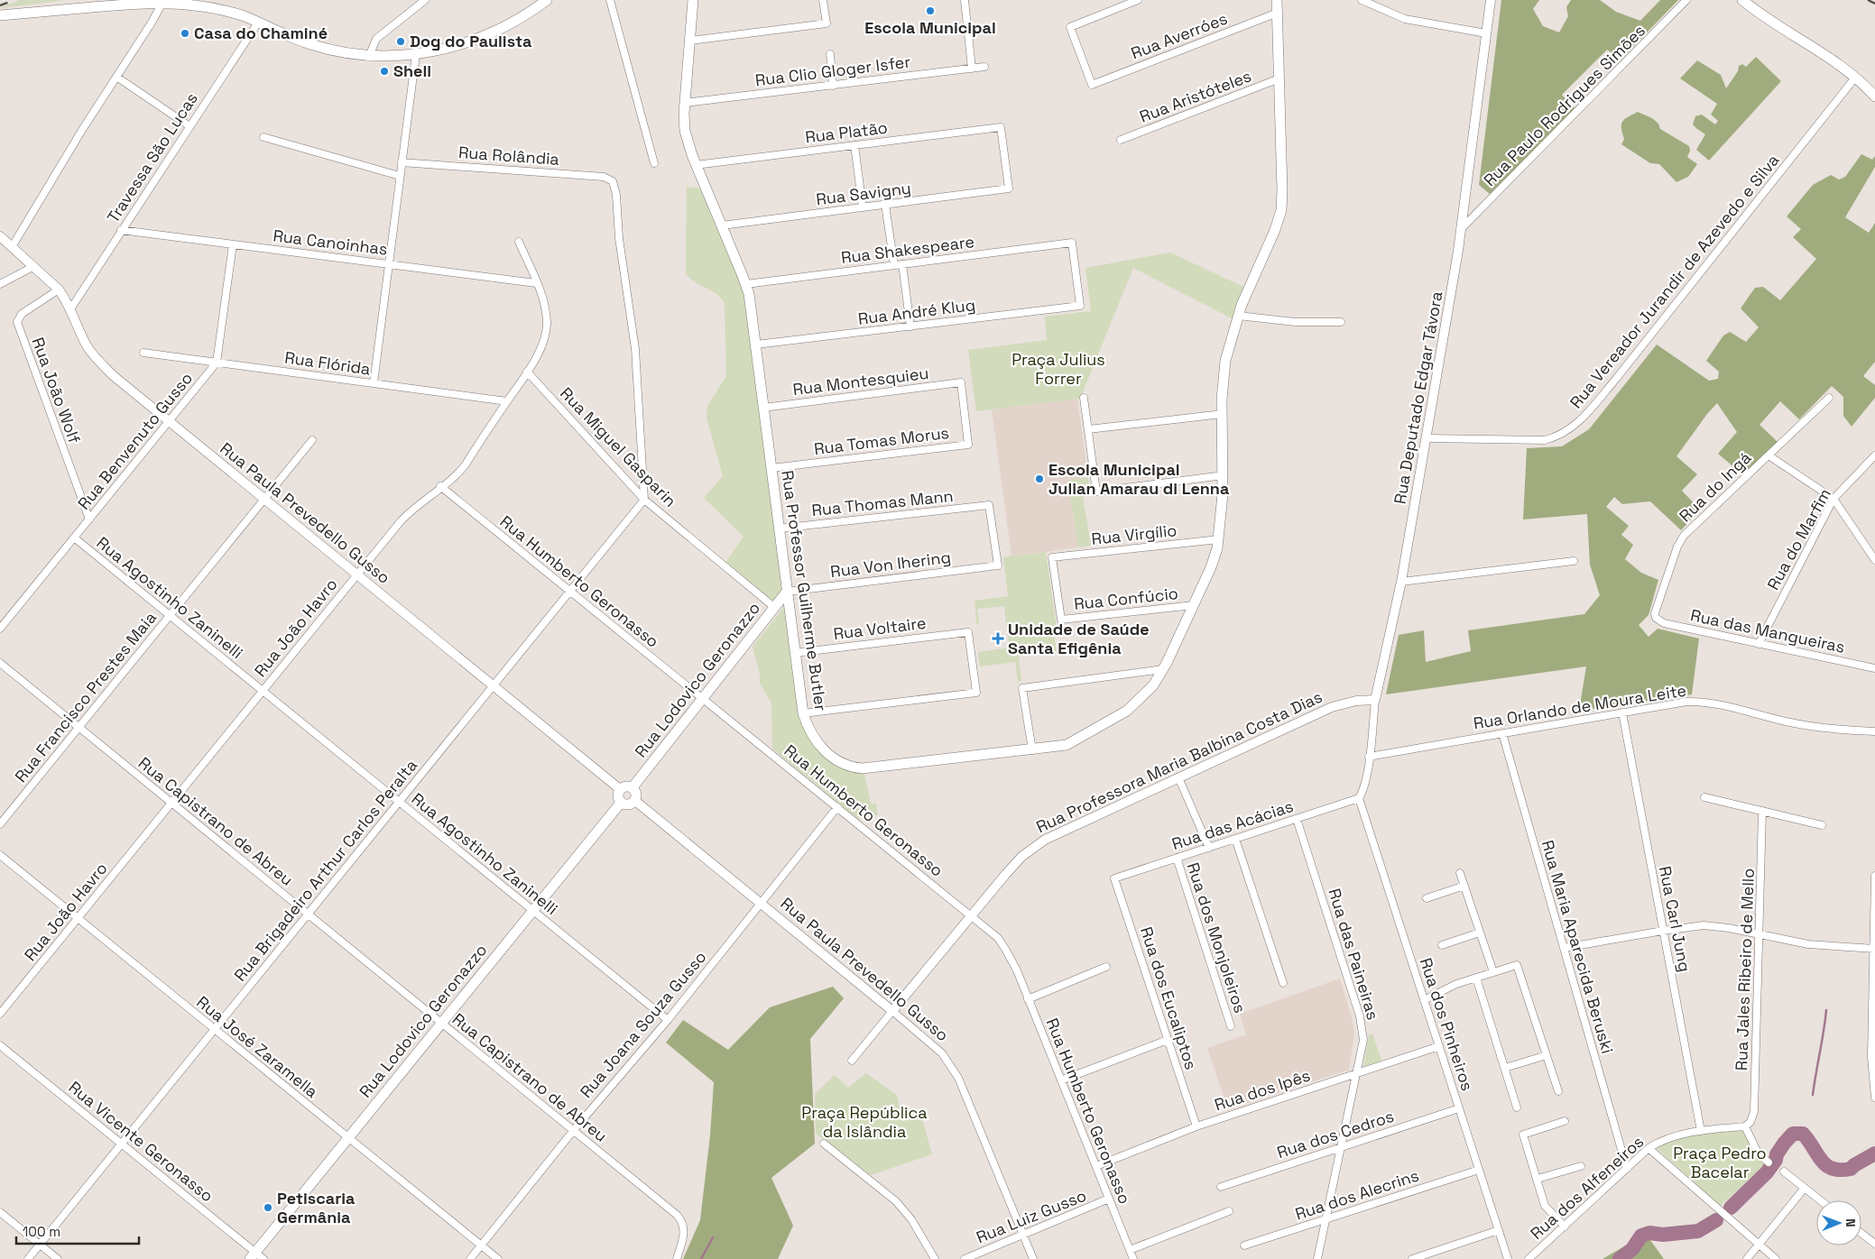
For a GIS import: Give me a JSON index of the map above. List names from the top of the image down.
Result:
{
  "streets": {
    "main road": ["Rua Professor Guilherme Butler", "Rua Lodovico Geronazzo"],
    "street": [
      "Rua Averróes",
      "Rua Clio Gloger Isfer",
      "Rua Aristóteles",
      "Rua Paulo Rodrigues Simões",
      "Rua Platão",
      "Rua Rolândia",
      "Travessa São Lucas",
      "Rua Savigny",
      "Rua Canoinhas",
      "Rua Shakespeare",
      "Rua Vereador Jurandir de Azevedo e Silva",
      "Rua André Klug",
      "Rua Flórida",
      "Rua Montesquieu",
      "Rua João Wolf",
      "Rua Deputado Edgar Távora",
      "Rua Benvenuto Gusso",
      "Rua Tomas Morus",
      "Rua Miguel Gasparin",
      "Rua do Ingá",
      "Rua Thomas Mann",
      "Rua Paula Prevedello Gusso",
      "Rua Virgílio",
      "Rua do Marfim",
      "Rua Von Ihering",
      "Rua Humberto Geronasso",
      "Rua Agostinho Zaninelli",
      "Rua Confúcio",
      "Rua João Havro",
      "Rua Voltaire",
      "Rua das Mangueiras",
      "Rua Francisco Prestes Maia",
      "Rua Orlando de Moura Leite",
      "Rua Professora Maria Balbina Costa Dias",
      "Rua Capistrano de Abreu",
      "Rua das Acácias",
      "Rua Brigadeiro Arthur Carlos Peralta",
      "Rua Carl Jung",
      "Rua dos Monjoleiros",
      "Rua Maria Aparecida Beruski",
      "Rua das Paineiras",
      "Rua Jales Ribeiro de Mello",
      "Rua dos Eucaliptos",
      "Rua Joana Souza Gusso",
      "Rua dos Pinheiros",
      "Rua José Zaramella",
      "Rua dos Ipês",
      "Rua dos Cedros",
      "Rua Vicente Geronasso",
      "Rua dos Alfeneiros",
      "Rua dos Alecrins",
      "Rua Luiz Gusso"
    ]
  },
  "crossings": [
    ["Rua Averróes", "Rua Professor Guilherme Butler"],
    ["Rua Clio Gloger Isfer", "Rua Professor Guilherme Butler"],
    ["Rua Aristóteles", "Rua Professor Guilherme Butler"],
    ["Rua Paulo Rodrigues Simões", "Rua Deputado Edgar Távora"],
    ["Rua Platão", "Rua Savigny"],
    ["Rua Platão", "Rua Professor Guilherme Butler"],
    ["Rua Rolândia", "Rua Miguel Gasparin"],
    ["Rua Rolândia", "Rua Brigadeiro Arthur Carlos Peralta"],
    ["Travessa São Lucas", "Rua Canoinhas"],
    ["Travessa São Lucas", "Rua Paula Prevedello Gusso"],
    ["Rua Savigny", "Rua Professor Guilherme Butler"],
    ["Rua Canoinhas", "Rua João Havro"],
    ["Rua Shakespeare", "Rua André Klug"],
    ["Rua Shakespeare", "Rua Professor Guilherme Butler"],
    ["Rua Vereador Jurandir de Azevedo e Silva", "Rua Deputado Edgar Távora"],
    ["Rua André Klug", "Rua Professor Guilherme Butler"],
    ["Rua Flórida", "Rua Benvenuto Gusso"],
    ["Rua Flórida", "Rua João Havro"],
    ["Rua Montesquieu", "Rua Tomas Morus"],
    ["Rua Montesquieu", "Rua Professor Guilherme Butler"],
    ["Rua João Wolf", "Rua Benvenuto Gusso"],
    ["Rua João Wolf", "Rua Paula Prevedello Gusso"],
    ["Rua Deputado Edgar Távora", "Rua Orlando de Moura Leite"],
    ["Rua Deputado Edgar Távora", "Rua Professora Maria Balbina Costa Dias"],
    ["Rua Deputado Edgar Távora", "Rua das Acácias"],
    ["Rua Deputado Edgar Távora", "Rua dos Pinheiros"],
    ["Rua Benvenuto Gusso", "Rua Paula Prevedello Gusso"],
    ["Rua Benvenuto Gusso", "Rua Agostinho Zaninelli"],
    ["Rua Tomas Morus", "Rua Professor Guilherme Butler"],
    ["Rua Miguel Gasparin", "Rua João Havro"],
    ["Rua Miguel Gasparin", "Rua Lodovico Geronazzo"],
    ["Rua Miguel Gasparin", "Rua Brigadeiro Arthur Carlos Peralta"],
    ["Rua do Ingá", "Rua das Mangueiras"],
    ["Rua Thomas Mann", "Rua Von Ihering"],
    ["Rua Thomas Mann", "Rua Professor Guilherme Butler"],
    ["Rua Paula Prevedello Gusso", "Rua João Havro"],
    ["Rua Paula Prevedello Gusso", "Rua Lodovico Geronazzo"],
    ["Rua Paula Prevedello Gusso", "Rua Francisco Prestes Maia"],
    ["Rua Paula Prevedello Gusso", "Rua Professora Maria Balbina Costa Dias"],
    ["Rua Paula Prevedello Gusso", "Rua Brigadeiro Arthur Carlos Peralta"],
    ["Rua Paula Prevedello Gusso", "Rua Joana Souza Gusso"],
    ["Rua Paula Prevedello Gusso", "Rua Luiz Gusso"],
    ["Rua Virgílio", "Rua Professor Guilherme Butler"],
    ["Rua Virgílio", "Rua Confúcio"],
    ["Rua do Marfim", "Rua das Mangueiras"],
    ["Rua Von Ihering", "Rua Professor Guilherme Butler"],
    ["Rua Von Ihering", "Rua Lodovico Geronazzo"],
    ["Rua Humberto Geronasso", "Rua João Havro"],
    ["Rua Humberto Geronasso", "Rua Lodovico Geronazzo"],
    ["Rua Humberto Geronasso", "Rua Professora Maria Balbina Costa Dias"],
    ["Rua Humberto Geronasso", "Rua Brigadeiro Arthur Carlos Peralta"],
    ["Rua Humberto Geronasso", "Rua Joana Souza Gusso"],
    ["Rua Humberto Geronasso", "Rua dos Ipês"],
    ["Rua Humberto Geronasso", "Rua Luiz Gusso"],
    ["Rua Professor Guilherme Butler", "Rua Confúcio"],
    ["Rua Professor Guilherme Butler", "Rua Voltaire"],
    ["Rua Professor Guilherme Butler", "Rua Lodovico Geronazzo"],
    ["Rua Agostinho Zaninelli", "Rua João Havro"],
    ["Rua Agostinho Zaninelli", "Rua Lodovico Geronazzo"],
    ["Rua Agostinho Zaninelli", "Rua Francisco Prestes Maia"],
    ["Rua Agostinho Zaninelli", "Rua Brigadeiro Arthur Carlos Peralta"],
    ["Rua Agostinho Zaninelli", "Rua Joana Souza Gusso"],
    ["Rua João Havro", "Rua Capistrano de Abreu"],
    ["Rua João Havro", "Rua José Zaramella"],
    ["Rua Lodovico Geronazzo", "Rua Capistrano de Abreu"],
    ["Rua Lodovico Geronazzo", "Rua José Zaramella"],
    ["Rua Lodovico Geronazzo", "Rua Vicente Geronasso"],
    ["Rua Francisco Prestes Maia", "Rua Capistrano de Abreu"],
    ["Rua Orlando de Moura Leite", "Rua Carl Jung"],
    ["Rua Orlando de Moura Leite", "Rua Maria Aparecida Beruski"],
    ["Rua Capistrano de Abreu", "Rua Brigadeiro Arthur Carlos Peralta"],
    ["Rua Capistrano de Abreu", "Rua Joana Souza Gusso"],
    ["Rua das Acácias", "Rua dos Monjoleiros"],
    ["Rua das Acácias", "Rua das Paineiras"],
    ["Rua das Acácias", "Rua dos Eucaliptos"],
    ["Rua das Acácias", "Rua dos Pinheiros"],
    ["Rua Brigadeiro Arthur Carlos Peralta", "Rua José Zaramella"],
    ["Rua Brigadeiro Arthur Carlos Peralta", "Rua Vicente Geronasso"],
    ["Rua Carl Jung", "Rua dos Alfeneiros"],
    ["Rua Maria Aparecida Beruski", "Rua dos Alfeneiros"],
    ["Rua das Paineiras", "Rua dos Ipês"],
    ["Rua das Paineiras", "Rua dos Cedros"],
    ["Rua das Paineiras", "Rua dos Alecrins"],
    ["Rua Jales Ribeiro de Mello", "Rua dos Alfeneiros"],
    ["Rua dos Eucaliptos", "Rua dos Ipês"],
    ["Rua Joana Souza Gusso", "Rua José Zaramella"],
    ["Rua dos Pinheiros", "Rua dos Ipês"],
    ["Rua dos Pinheiros", "Rua dos Cedros"],
    ["Rua dos Pinheiros", "Rua dos Alecrins"]
  ],
  "parks": ["Praça Julius Forrer", "Praça República da Islândia", "Praça Pedro Bacelar"],
  "places": {
    "other": [
      "Escola Municipal",
      "Casa do Chaminé",
      "Dog do Paulista",
      "Shell",
      "Escola Municipal Julian Amarau di Lenna",
      "Petiscaria Germânia"
    ],
    "health": ["Unidade de Saúde Santa Efigênia"]
  },
  "scale_bar": "100 m",
  "north": "right"
}
